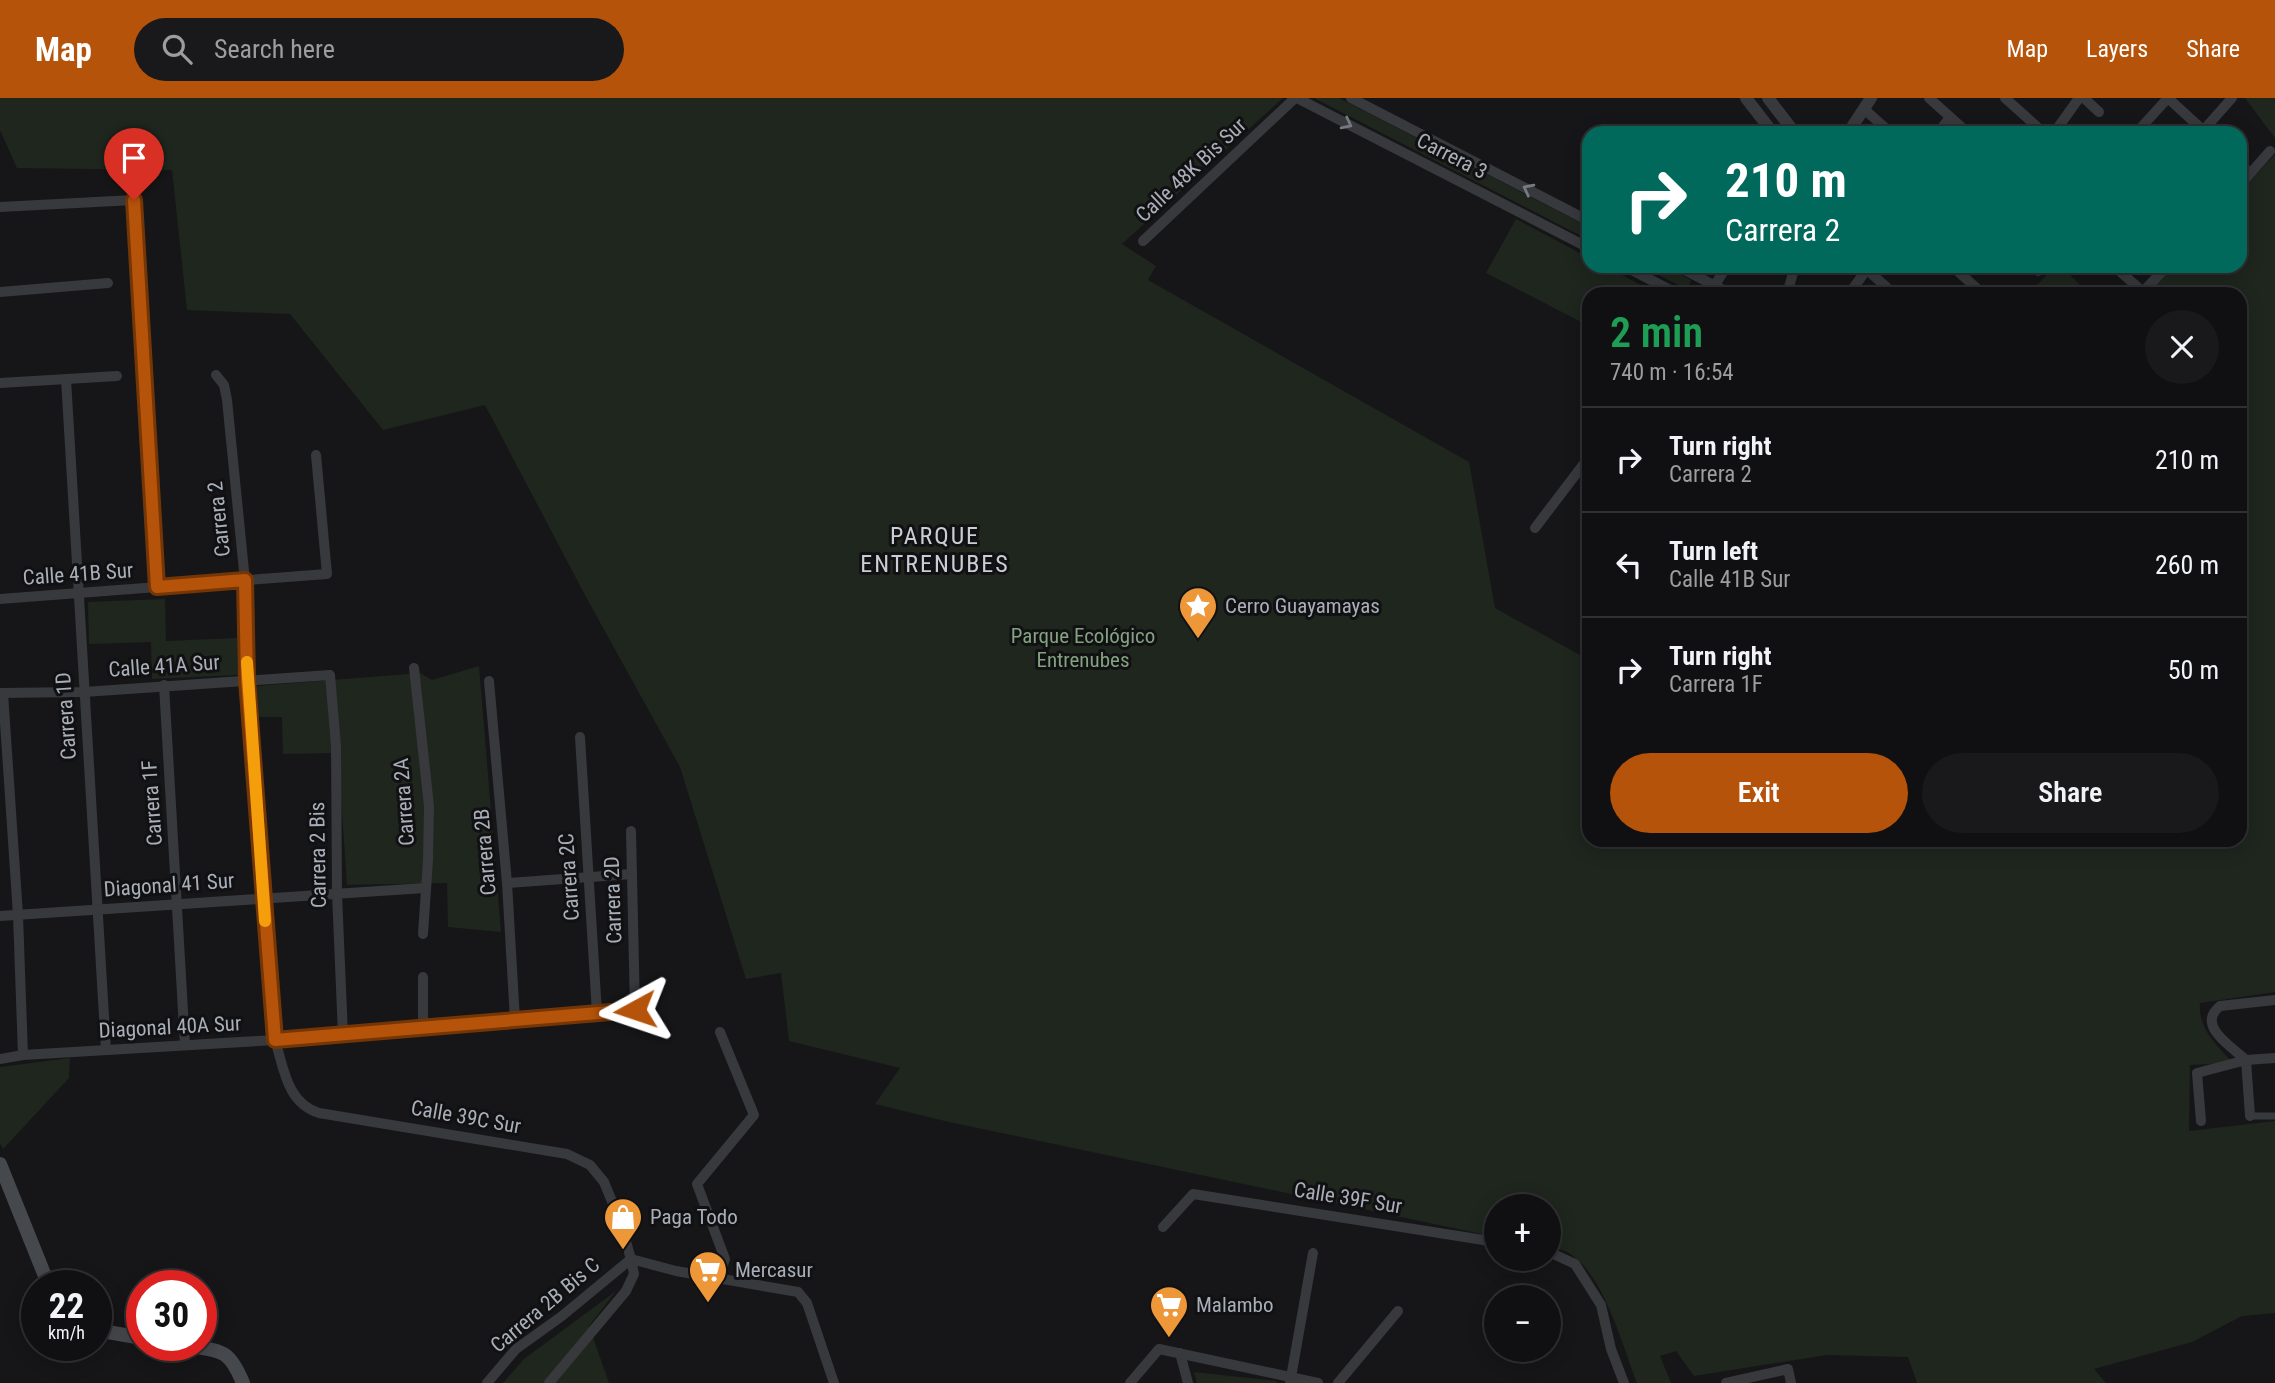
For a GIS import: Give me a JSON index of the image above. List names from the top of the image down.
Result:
{
  "streets": {
    "street": [
      "Carrera 3",
      "Calle 48K Bis Sur",
      "Carrera 2",
      "Calle 41B Sur",
      "Calle 41A Sur",
      "Carrera 1D",
      "Carrera 2A",
      "Carrera 1F",
      "Carrera 2B",
      "Carrera 2 Bis",
      "Carrera 2C",
      "Diagonal 41 Sur",
      "Carrera 2D",
      "Diagonal 40A Sur",
      "Calle 39C Sur",
      "Calle 39F Sur",
      "Carrera 2B Bis C"
    ]
  },
  "crossings": [
    ["Carrera 3", "Calle 48K Bis Sur"],
    ["Carrera 2", "Calle 41B Sur"],
    ["Carrera 2", "Calle 41A Sur"],
    ["Carrera 2", "Diagonal 41 Sur"],
    ["Carrera 2", "Diagonal 40A Sur"],
    ["Carrera 2", "Calle 39C Sur"],
    ["Calle 41B Sur", "Carrera 1D"],
    ["Calle 41A Sur", "Carrera 1D"],
    ["Calle 41A Sur", "Carrera 1F"],
    ["Calle 41A Sur", "Carrera 2 Bis"],
    ["Carrera 1D", "Diagonal 41 Sur"],
    ["Carrera 1D", "Diagonal 40A Sur"],
    ["Carrera 2A", "Diagonal 41 Sur"],
    ["Carrera 1F", "Diagonal 41 Sur"],
    ["Carrera 1F", "Diagonal 40A Sur"],
    ["Carrera 2B", "Diagonal 40A Sur"],
    ["Carrera 2 Bis", "Diagonal 41 Sur"],
    ["Carrera 2 Bis", "Diagonal 40A Sur"],
    ["Carrera 2C", "Diagonal 40A Sur"],
    ["Carrera 2D", "Diagonal 40A Sur"],
    ["Diagonal 40A Sur", "Calle 39C Sur"],
    ["Calle 39C Sur", "Carrera 2B Bis C"]
  ],
  "districts": ["PARQUE ENTRENUBES"],
  "parks": ["Parque Ecológico Entrenubes"],
  "places": {
    "place": ["Cerro Guayamayas"],
    "shop": ["Paga Todo"],
    "supermarket": ["Mercasur", "Malambo"]
  },
  "page": {
    "header": "Map",
    "search": "Search here",
    "nav": ["Map", "Layers", "Share"],
    "turn": ["210 m", "Carrera 2"],
    "heading": ["2 min", "740 m · 16:54"],
    "list": [
      {
        "name": "Turn right",
        "note": "Carrera 2",
        "value": "210 m"
      },
      {
        "name": "Turn left",
        "note": "Calle 41B Sur",
        "value": "260 m"
      },
      {
        "name": "Turn right",
        "note": "Carrera 1F",
        "value": "50 m"
      }
    ],
    "buttons": ["Exit", "Share"],
    "map_buttons": ["+", "−"],
    "speed": "22 km/h",
    "limit": "30"
  }
}
